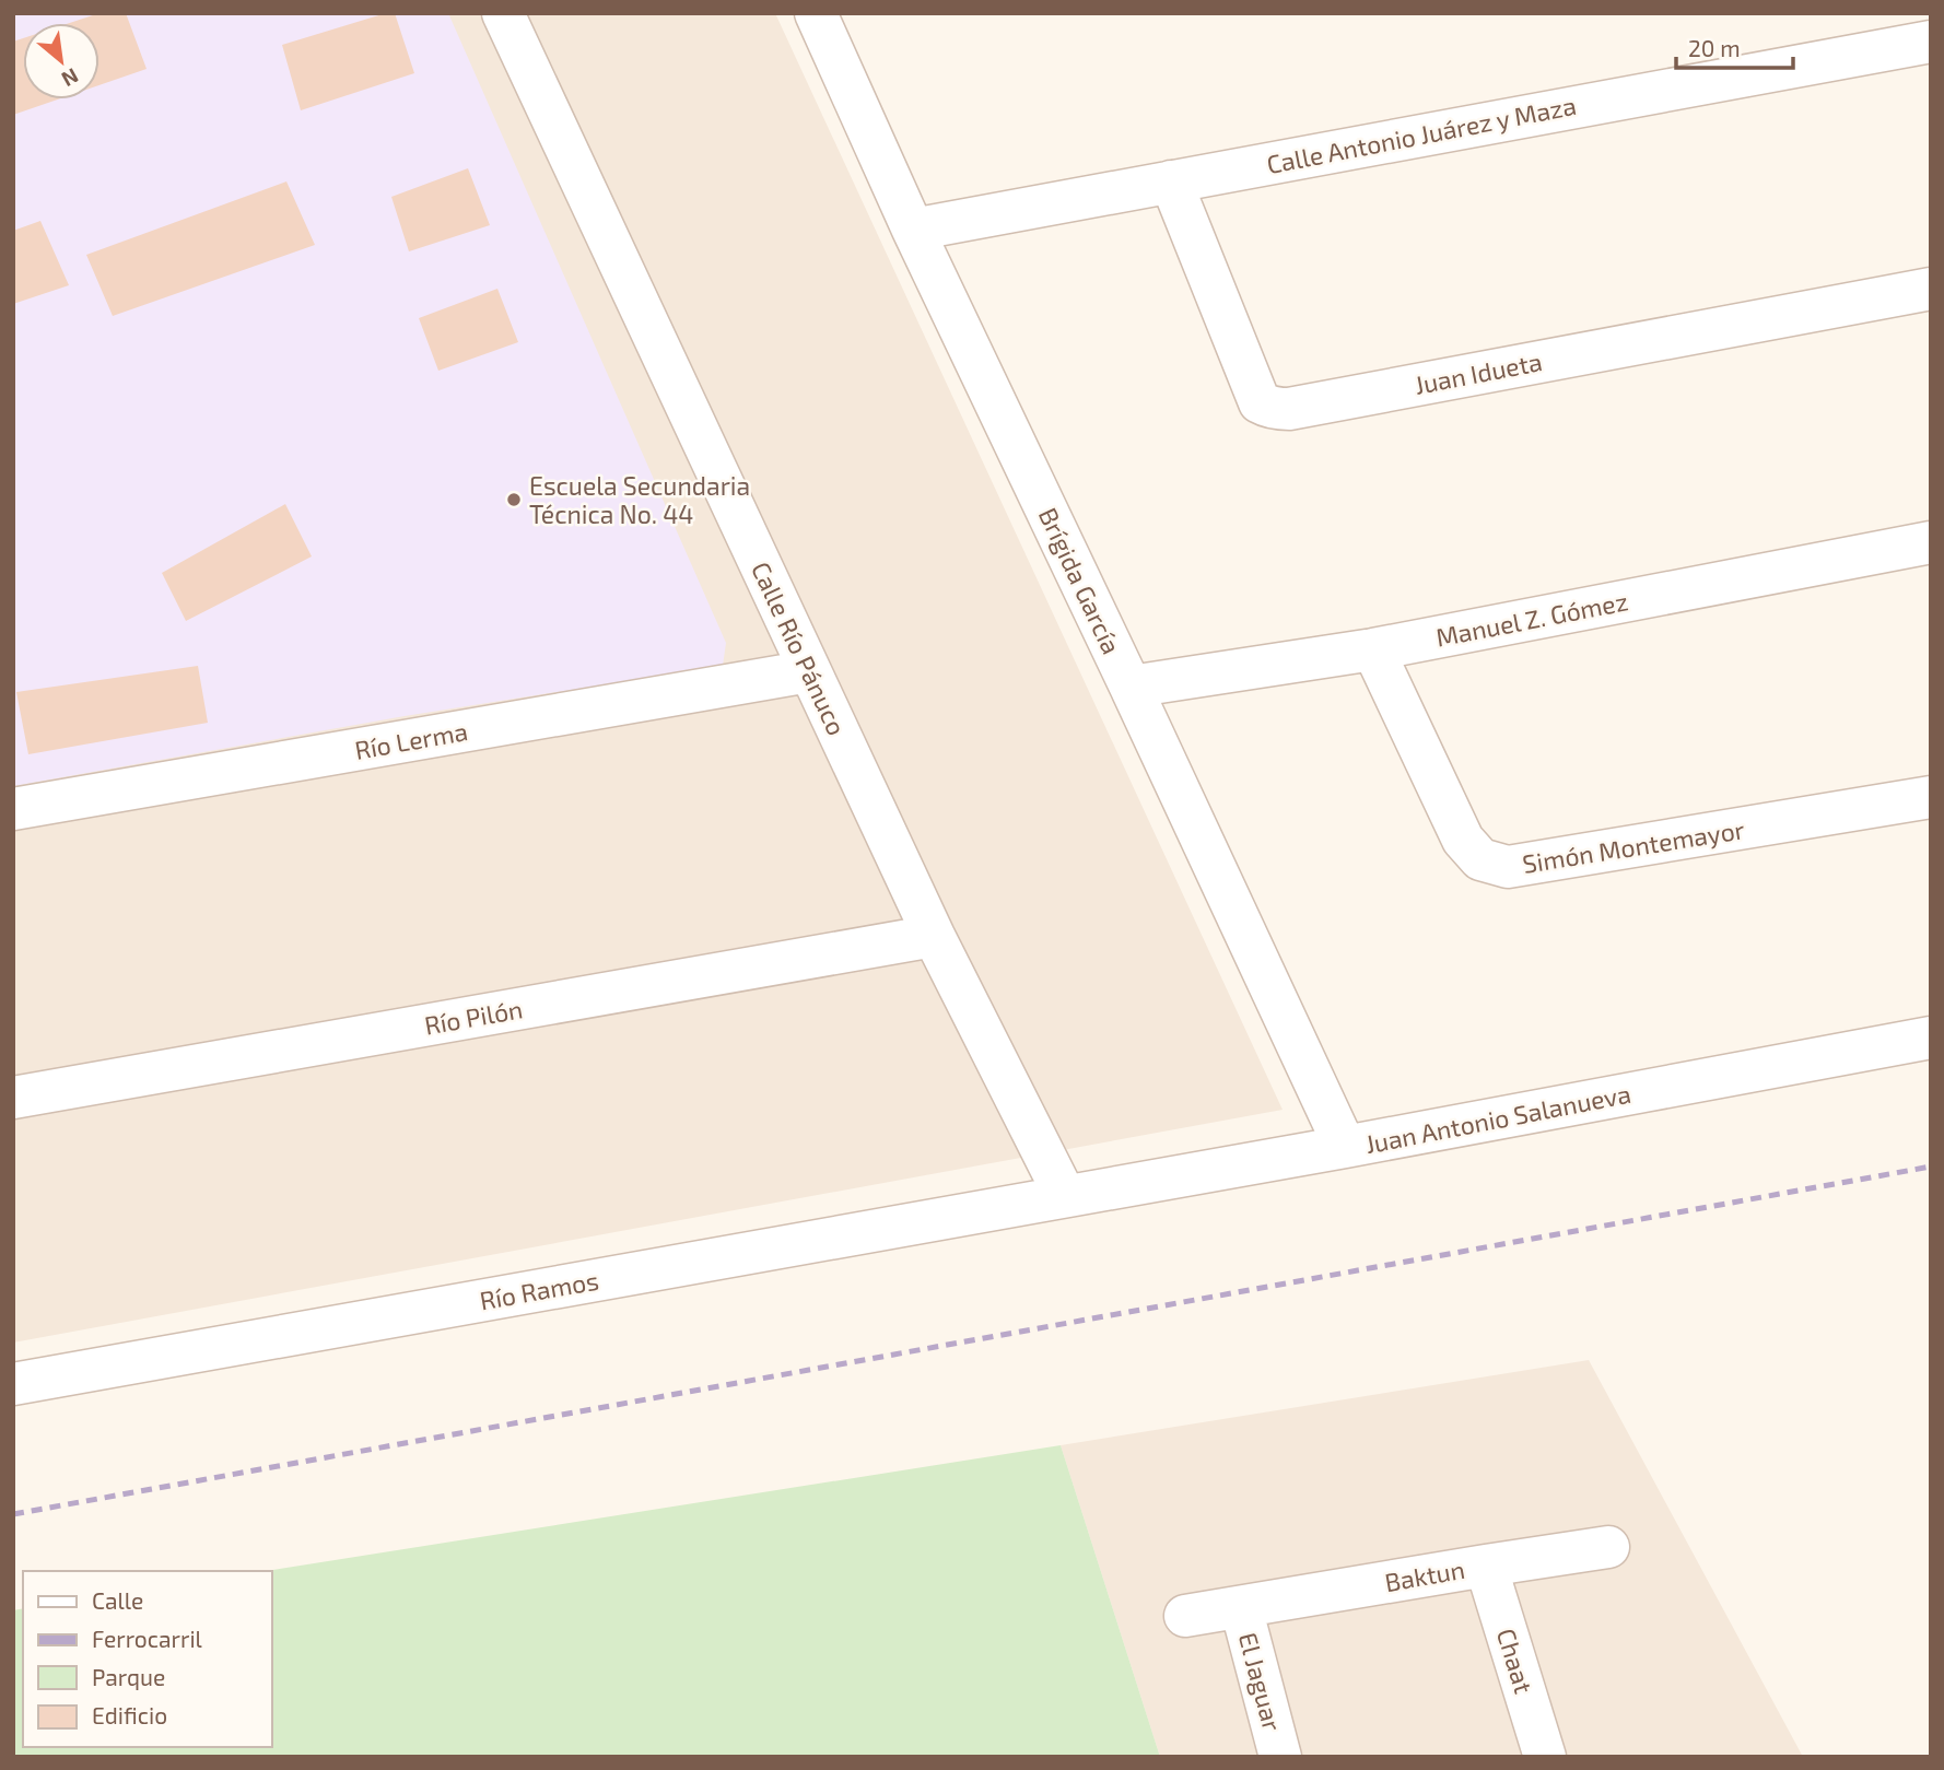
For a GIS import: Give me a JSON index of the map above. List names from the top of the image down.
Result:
{
  "streets": {
    "street": [
      "Calle Antonio Juárez y Maza",
      "Juan Idueta",
      "Brígida García",
      "Manuel Z. Gómez",
      "Calle Río Pánuco",
      "Río Lerma",
      "Simón Montemayor",
      "Río Pilón",
      "Juan Antonio Salanueva",
      "Río Ramos",
      "Baktun",
      "Chaat",
      "El Jaguar"
    ]
  },
  "crossings": [
    ["Calle Antonio Juárez y Maza", "Juan Idueta"],
    ["Calle Antonio Juárez y Maza", "Brígida García"],
    ["Brígida García", "Manuel Z. Gómez"],
    ["Brígida García", "Juan Antonio Salanueva"],
    ["Manuel Z. Gómez", "Simón Montemayor"],
    ["Calle Río Pánuco", "Río Lerma"],
    ["Calle Río Pánuco", "Río Pilón"],
    ["Calle Río Pánuco", "Juan Antonio Salanueva"],
    ["Calle Río Pánuco", "Río Ramos"],
    ["Juan Antonio Salanueva", "Río Ramos"],
    ["Baktun", "Chaat"],
    ["Baktun", "El Jaguar"]
  ],
  "places": ["Escuela Secundaria Técnica No. 44"],
  "legend": [
    "Calle",
    "Ferrocarril",
    "Parque",
    "Edificio"
  ],
  "scale_bar": "20 m",
  "north": "bottom right"
}
